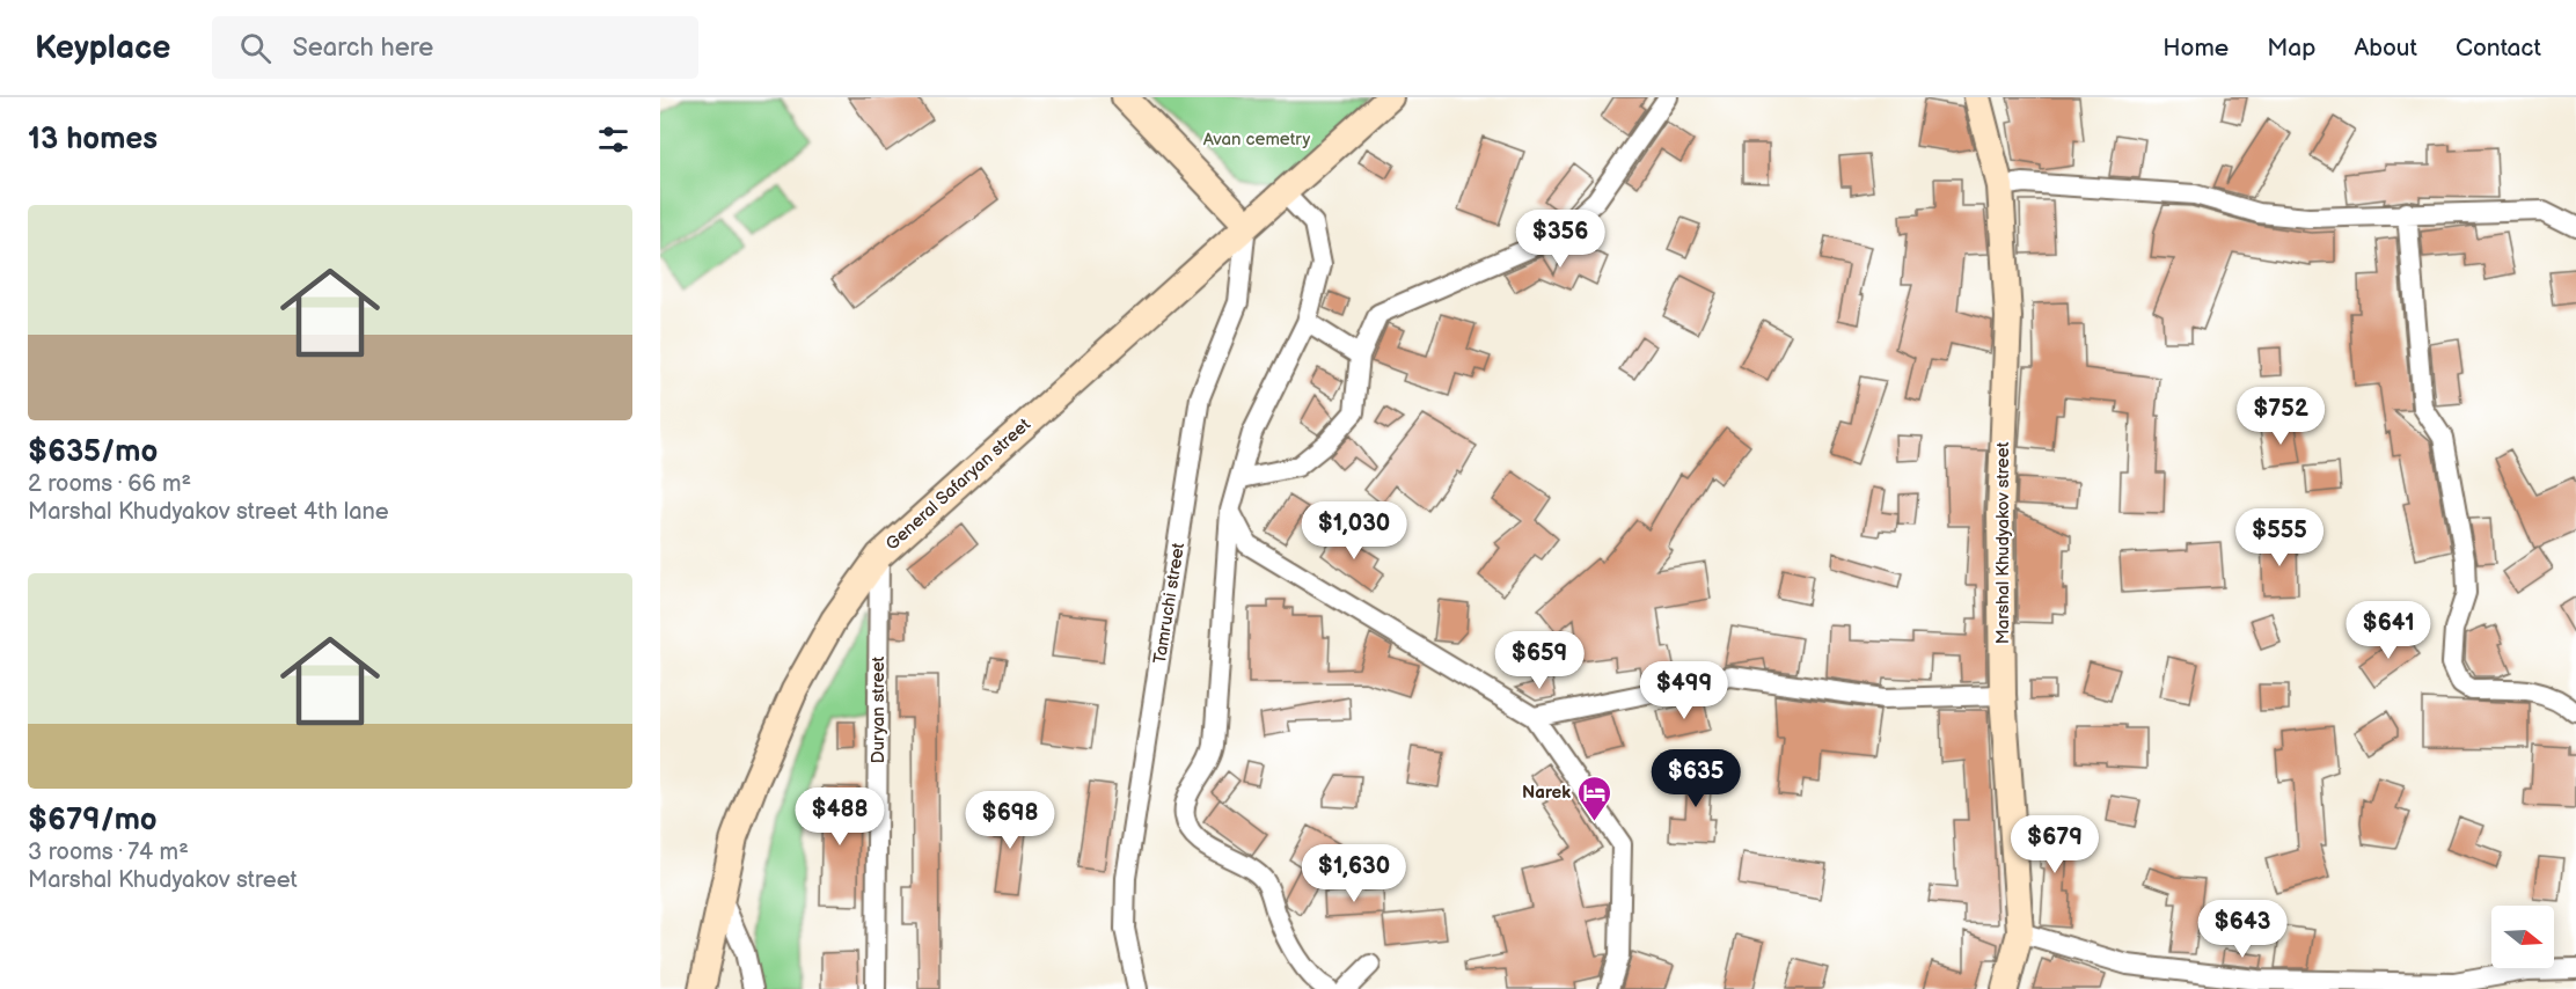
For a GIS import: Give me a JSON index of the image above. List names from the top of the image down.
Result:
{
  "streets": {
    "street": [
      "General Safaryan street",
      "Marshal Khudyakov street",
      "Tamruchi street",
      "Duryan street"
    ]
  },
  "crossings": [
    ["General Safaryan street", "Tamruchi street"],
    ["General Safaryan street", "Duryan street"]
  ],
  "parks": ["Avan cemetry"],
  "places": {
    "hotel": ["Narek"]
  },
  "north": "right",
  "page": {
    "header": "Keyplace",
    "search": "Search here",
    "nav": [
      "Home",
      "Map",
      "About",
      "Contact"
    ],
    "heading": "13 homes",
    "list": [
      {
        "name": "$635/mo",
        "note": "2 rooms · 66 m² · Marshal Khudyakov street 4th lane"
      },
      {
        "name": "$679/mo",
        "note": "3 rooms · 74 m² · Marshal Khudyakov street"
      }
    ],
    "price": [
      "$356",
      "$752",
      "$1,030",
      "$555",
      "$641",
      "$659",
      "$499",
      "$635",
      "$488",
      "$698",
      "$679",
      "$1,630",
      "$643"
    ]
  }
}
